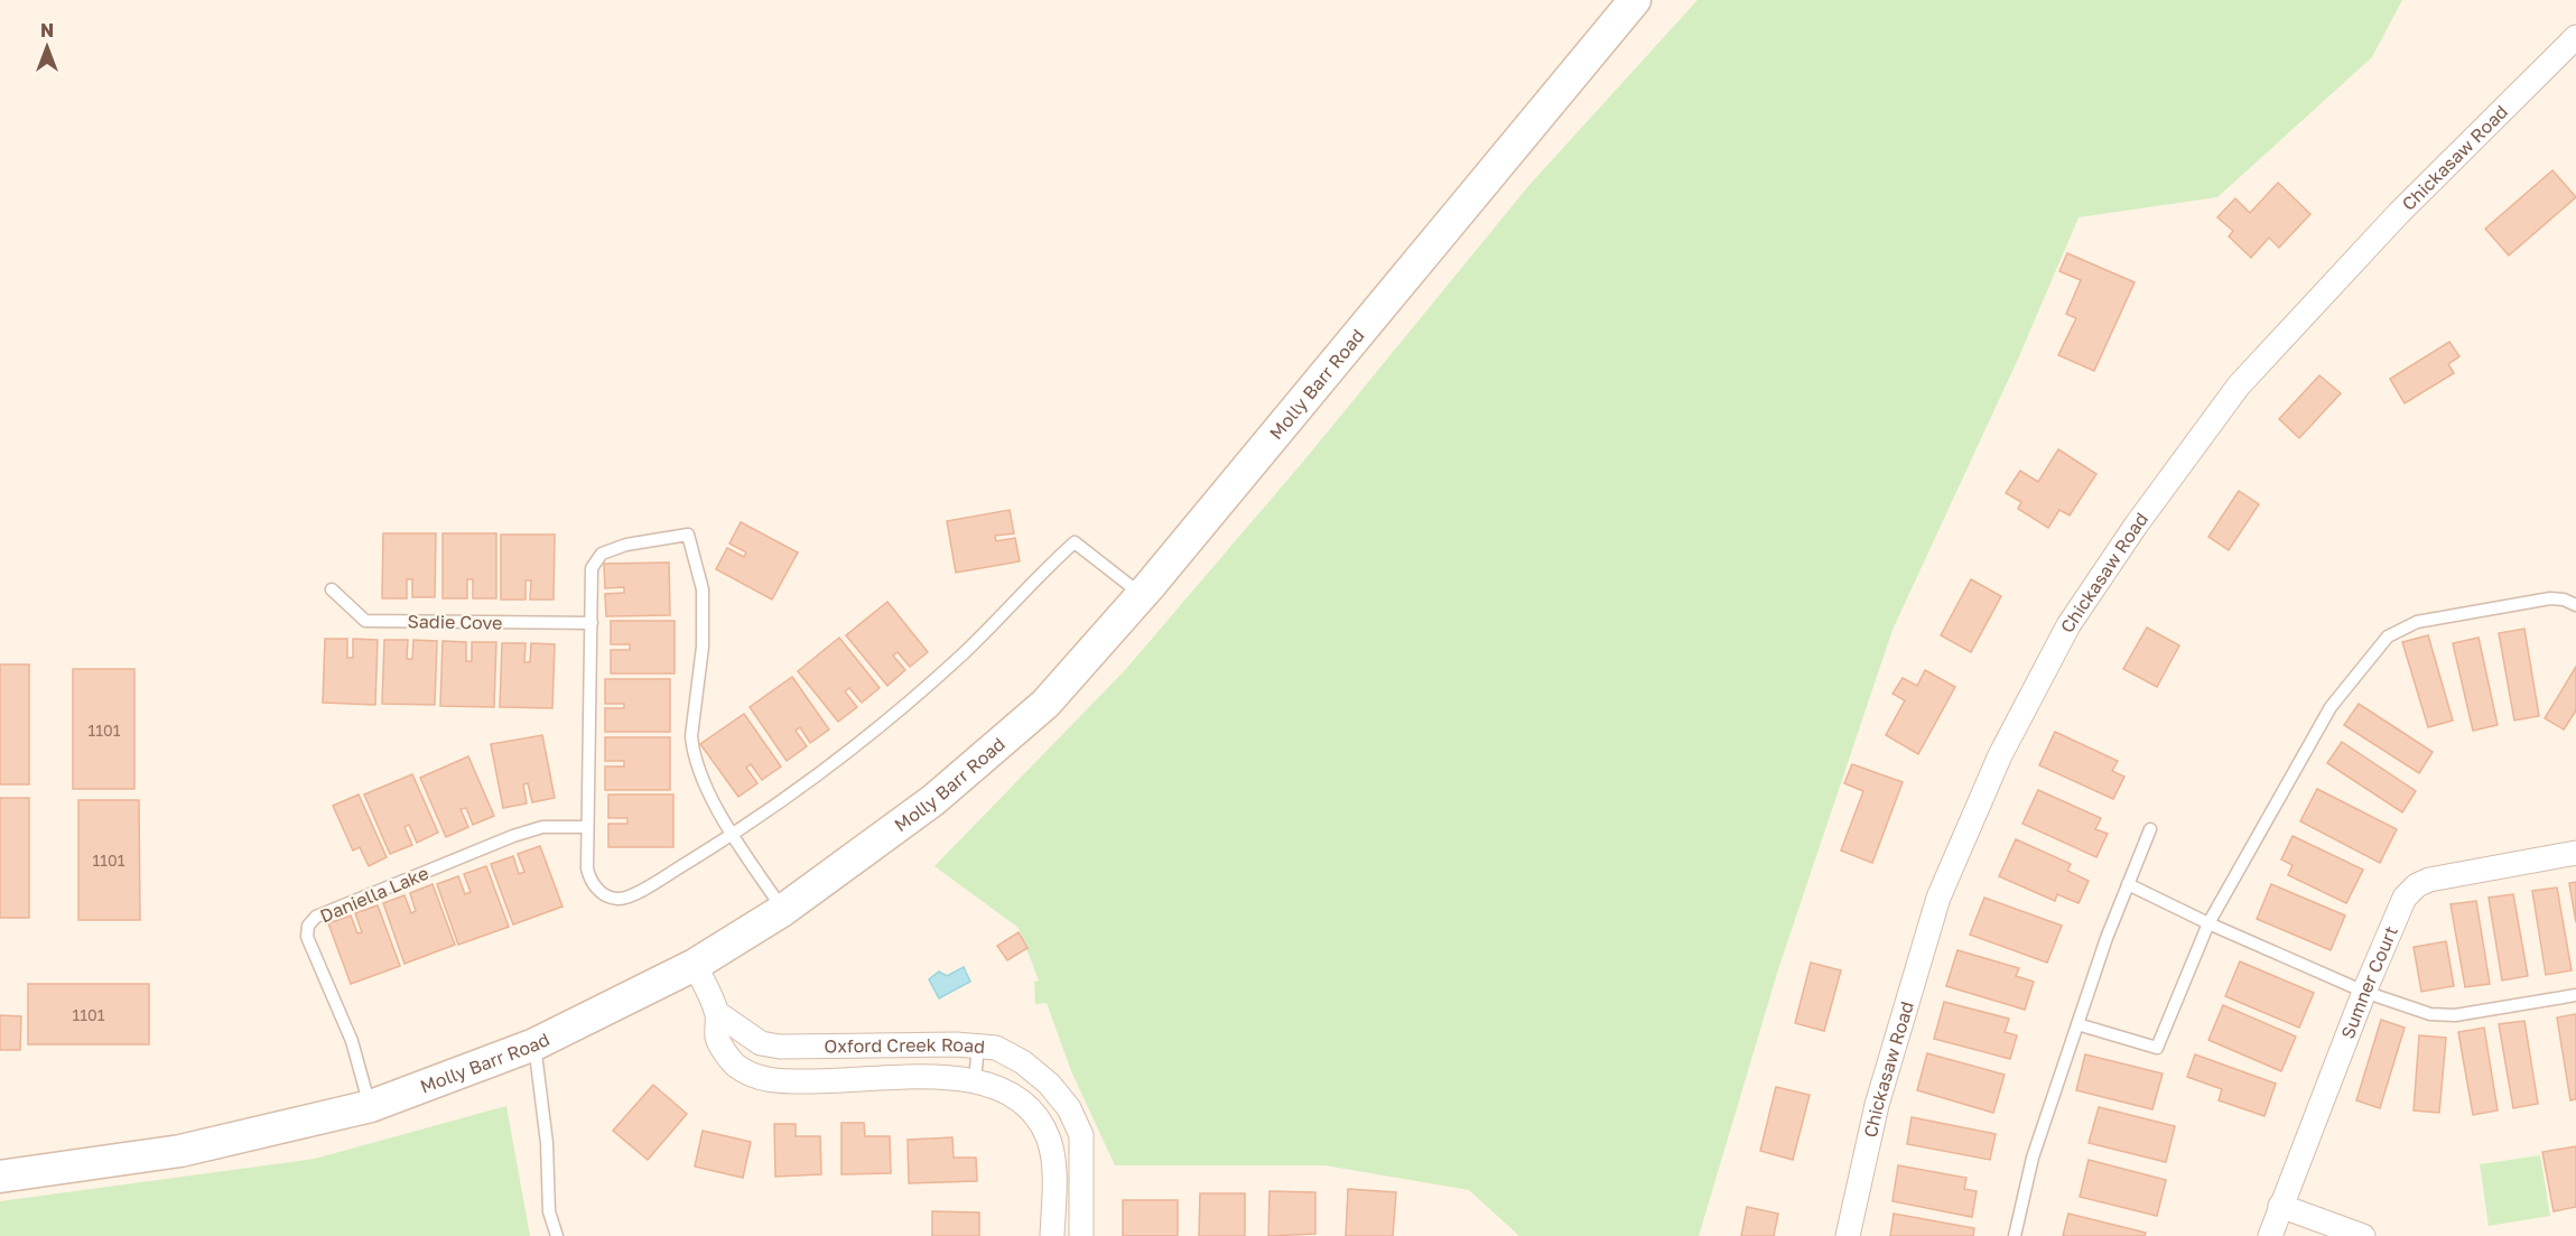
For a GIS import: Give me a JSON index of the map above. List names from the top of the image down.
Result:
{
  "streets": {
    "main road": ["Molly Barr Road"],
    "street": ["Chickasaw Road", "Sumner Court", "Oxford Creek Road"],
    "lane": ["Sadie Cove", "Daniella Lake"]
  },
  "crossings": [
    ["Molly Barr Road", "Daniella Lake"],
    ["Molly Barr Road", "Oxford Creek Road"]
  ],
  "house_numbers": ["1101", "1101", "1101"],
  "north": "top"
}
